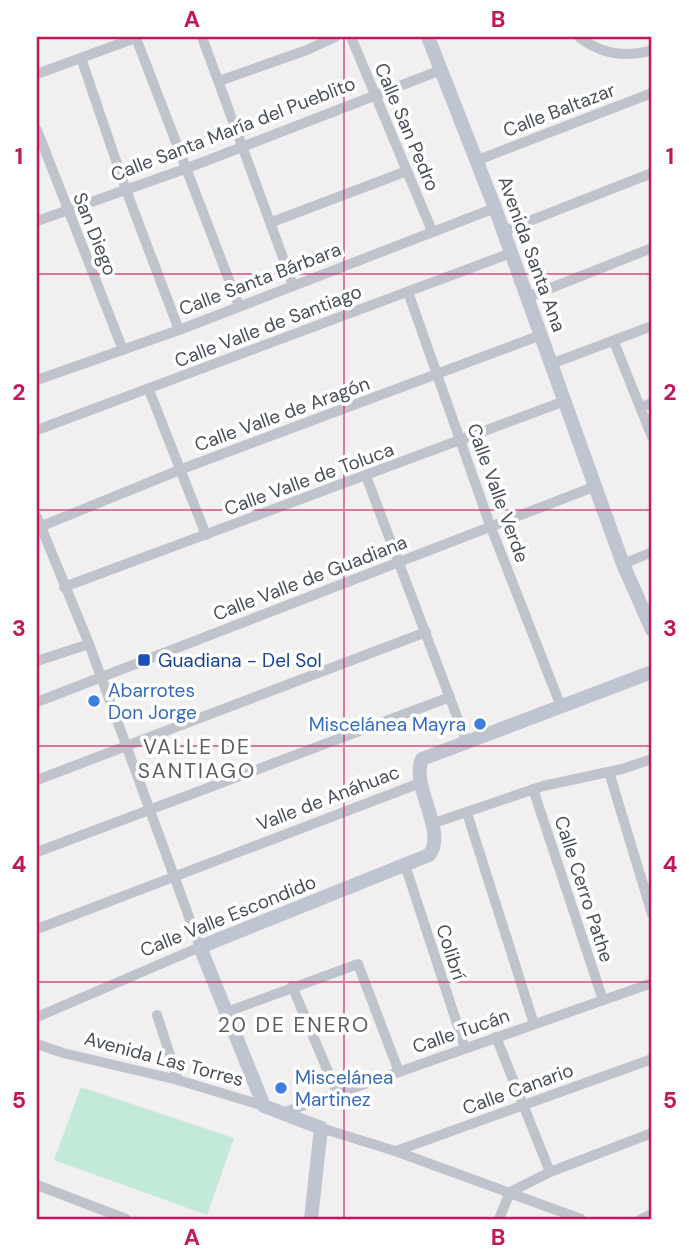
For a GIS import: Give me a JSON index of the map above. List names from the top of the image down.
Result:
{
  "streets": {
    "street": [
      "Calle Baltazar",
      "Calle San Pedro",
      "Calle Santa María del Pueblito",
      "San Diego",
      "Avenida Santa Ana",
      "Calle Santa Bárbara",
      "Calle Valle de Santiago",
      "Calle Valle de Aragón",
      "Calle Valle de Toluca",
      "Calle Valle Verde",
      "Calle Valle de Guadiana",
      "Valle de Anáhuac",
      "Calle Cerro Pathe",
      "Calle Valle Escondido",
      "Colibrí",
      "Calle Tucán",
      "Avenida Las Torres",
      "Calle Canario"
    ]
  },
  "crossings": [
    ["Calle Baltazar", "Avenida Santa Ana"],
    ["Calle San Pedro", "Calle Santa María del Pueblito"],
    ["Calle San Pedro", "Calle Santa Bárbara"],
    ["Calle Santa María del Pueblito", "San Diego"],
    ["Calle Santa María del Pueblito", "Avenida Santa Ana"],
    ["San Diego", "Calle Santa Bárbara"],
    ["Avenida Santa Ana", "Calle Santa Bárbara"],
    ["Avenida Santa Ana", "Calle Valle de Santiago"],
    ["Avenida Santa Ana", "Calle Valle de Aragón"],
    ["Avenida Santa Ana", "Calle Valle de Toluca"],
    ["Avenida Santa Ana", "Calle Valle de Guadiana"],
    ["Calle Valle de Santiago", "Calle Valle Verde"],
    ["Calle Valle de Aragón", "Calle Valle Verde"],
    ["Calle Valle de Toluca", "Calle Valle Verde"],
    ["Calle Valle Verde", "Calle Valle de Guadiana"],
    ["Calle Valle Verde", "Valle de Anáhuac"],
    ["Calle Cerro Pathe", "Calle Tucán"],
    ["Calle Valle Escondido", "Colibrí"],
    ["Colibrí", "Calle Tucán"],
    ["Calle Tucán", "Avenida Las Torres"]
  ],
  "districts": ["VALLE DE SANTIAGO", "20 DE ENERO"],
  "places": {
    "transit": ["Guadiana - Del Sol"],
    "other": ["Abarrotes Don Jorge", "Miscelánea Mayra", "Miscelánea Martinez"]
  },
  "grid": {
    "columns": ["A", "B"],
    "rows": [
      "1",
      "2",
      "3",
      "4",
      "5"
    ]
  }
}
